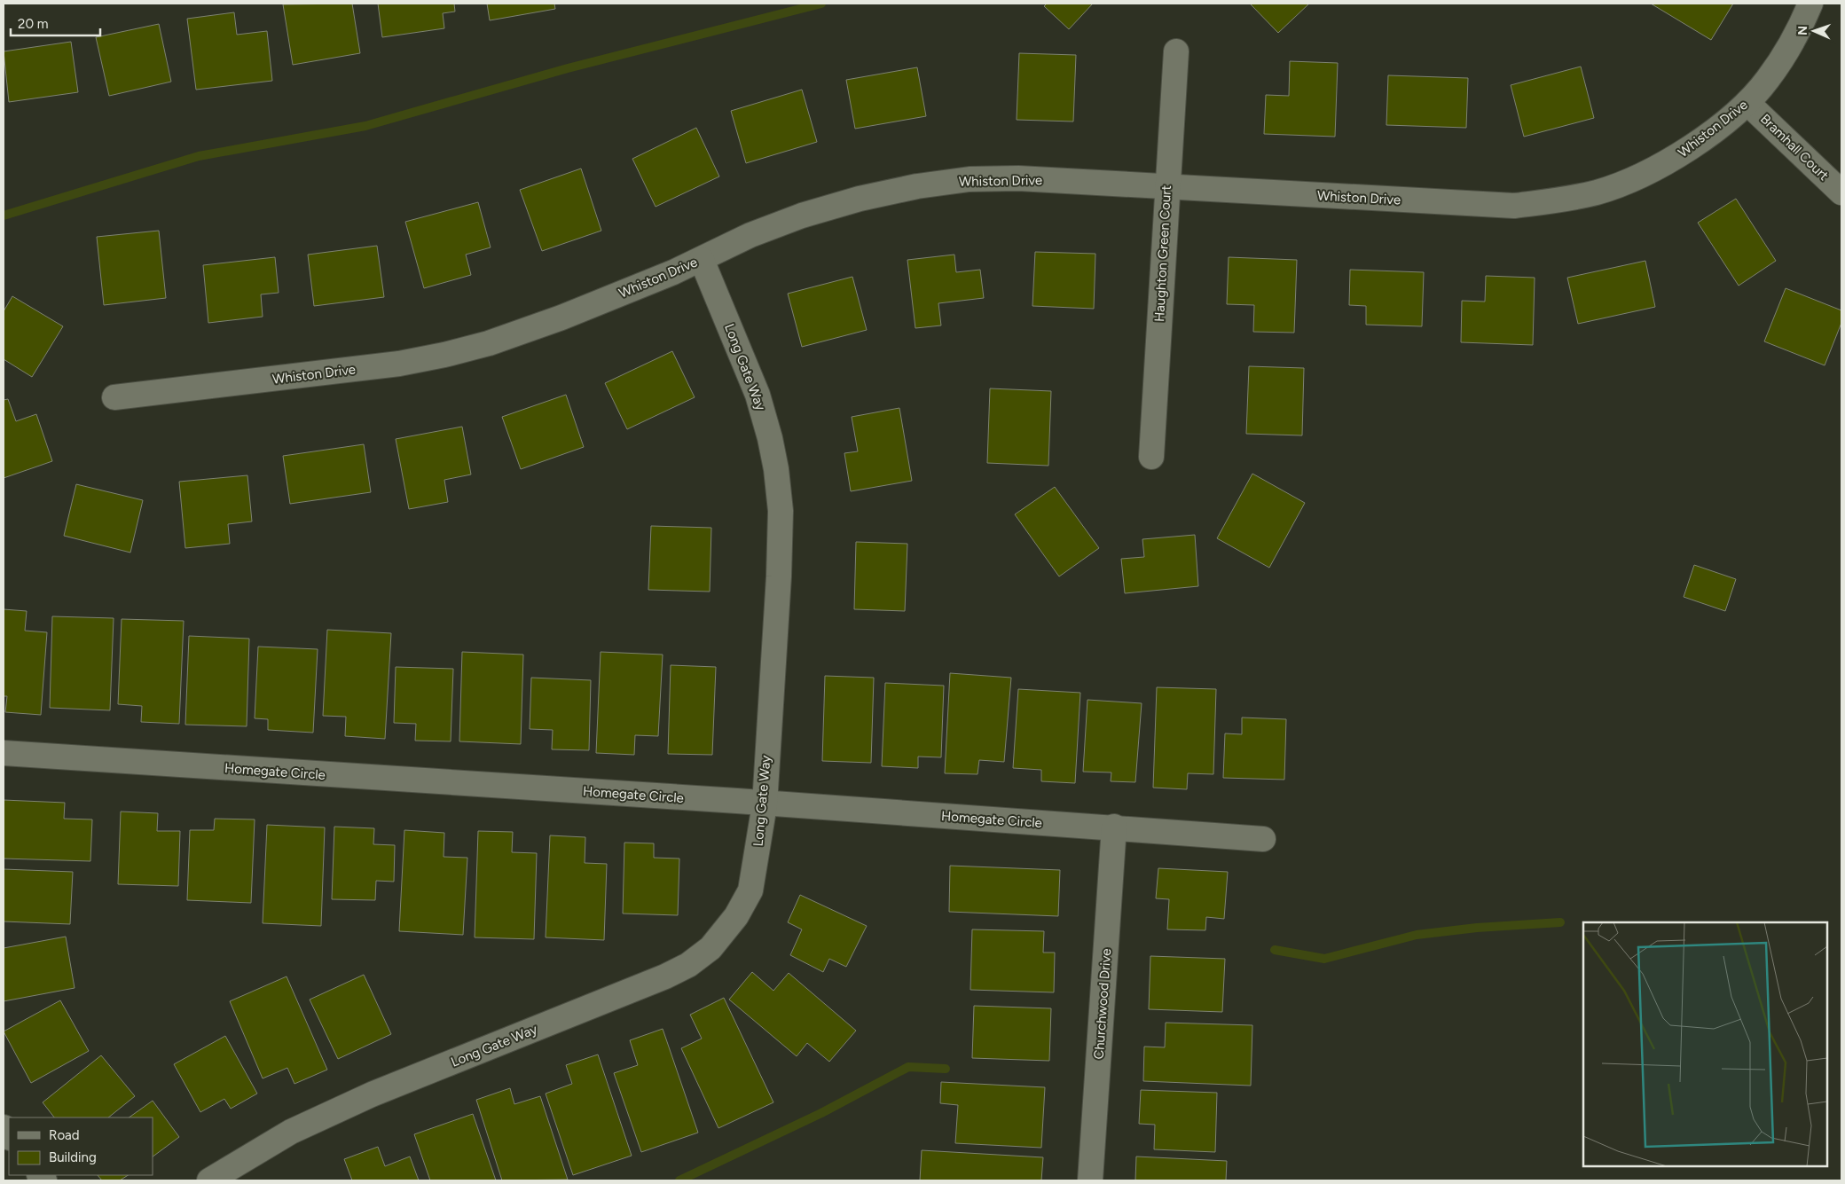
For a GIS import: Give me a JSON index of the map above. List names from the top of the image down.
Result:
{
  "streets": {
    "street": [
      "Whiston Drive",
      "Bramhall Court",
      "Haughton Green Court",
      "Long Gate Way",
      "Homegate Circle",
      "Churchwood Drive"
    ]
  },
  "crossings": [
    ["Whiston Drive", "Bramhall Court"],
    ["Whiston Drive", "Haughton Green Court"],
    ["Whiston Drive", "Long Gate Way"],
    ["Long Gate Way", "Homegate Circle"],
    ["Homegate Circle", "Churchwood Drive"]
  ],
  "legend": ["Road", "Building"],
  "scale_bar": "20 m",
  "north": "left"
}
